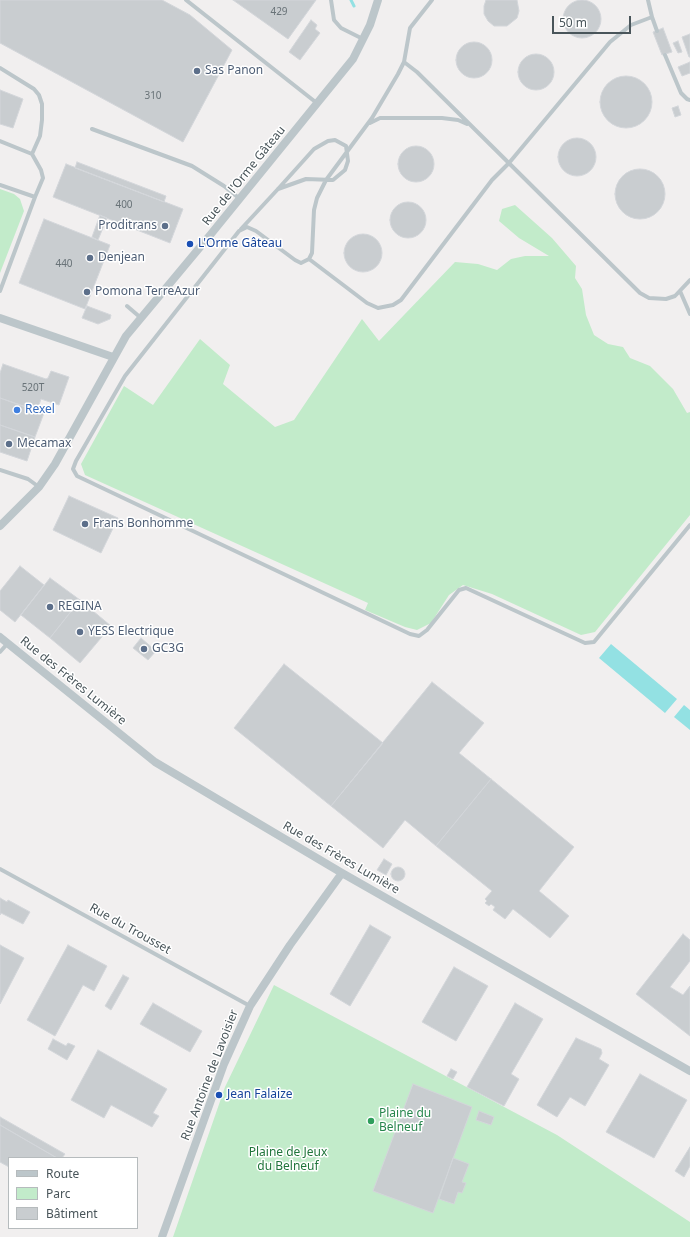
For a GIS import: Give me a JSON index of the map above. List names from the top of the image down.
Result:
{
  "streets": {
    "street": ["Rue de l'Orme Gâteau", "Rue des Frères Lumière", "Rue Antoine de Lavoisier"],
    "lane": ["Rue du Trousset"]
  },
  "crossings": [
    ["Rue des Frères Lumière", "Rue Antoine de Lavoisier"],
    ["Rue du Trousset", "Rue Antoine de Lavoisier"]
  ],
  "parks": ["Plaine de Jeux du Belneuf"],
  "places": [
    "Sas Panon",
    "Proditrans",
    "L'Orme Gâteau",
    "Denjean",
    "Pomona TerreAzur",
    "Rexel",
    "Mecamax",
    "Frans Bonhomme",
    "REGINA",
    "YESS Electrique",
    "GC3G",
    "Jean Falaize",
    "Plaine du Belneuf"
  ],
  "house_numbers": [
    "429",
    "310",
    "400",
    "440",
    "520T"
  ],
  "legend": ["Route", "Parc", "Bâtiment"],
  "scale_bar": "50 m"
}
